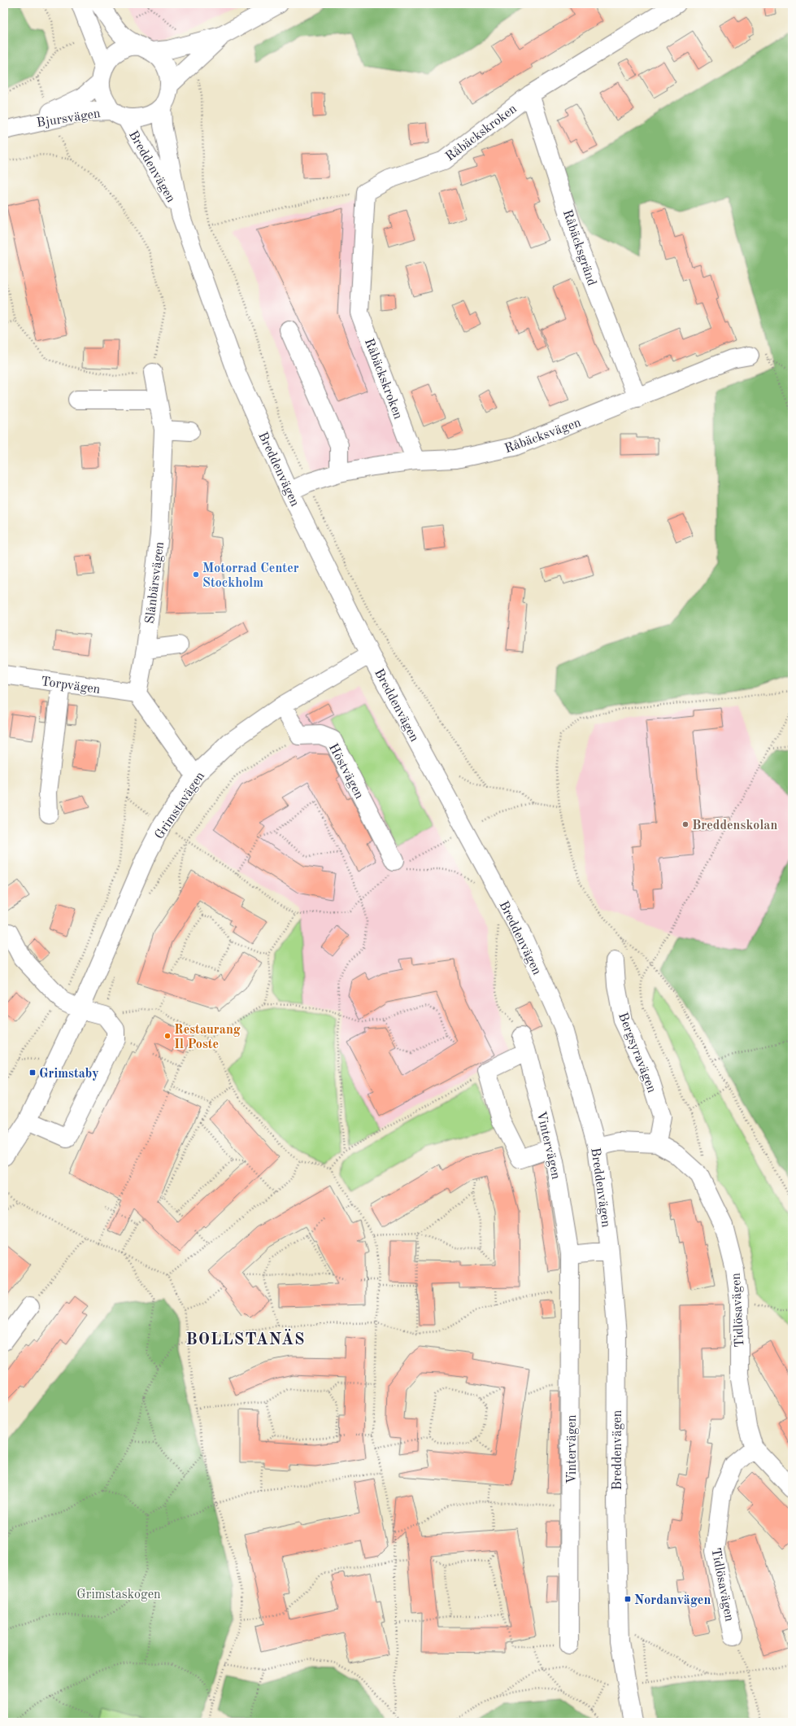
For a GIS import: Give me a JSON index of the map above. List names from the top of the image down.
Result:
{
  "streets": {
    "street": [
      "Bjursvägen",
      "Råbäckskroken",
      "Breddenvägen",
      "Råbäcksgränd",
      "Råbäcksvägen",
      "Slånbärsvägen",
      "Torpvägen",
      "Höstvägen",
      "Grimstavägen",
      "Bergsyravägen",
      "Vintervägen",
      "Tidlösavägen"
    ]
  },
  "crossings": [
    ["Bjursvägen", "Breddenvägen"],
    ["Råbäckskroken", "Råbäcksgränd"],
    ["Råbäckskroken", "Råbäcksvägen"],
    ["Breddenvägen", "Råbäcksvägen"],
    ["Breddenvägen", "Grimstavägen"],
    ["Breddenvägen", "Tidlösavägen"],
    ["Råbäcksgränd", "Råbäcksvägen"],
    ["Slånbärsvägen", "Torpvägen"],
    ["Bergsyravägen", "Tidlösavägen"]
  ],
  "districts": ["BOLLSTANÄS"],
  "parks": ["Grimstaskogen"],
  "places": {
    "other": ["Motorrad Center Stockholm", "Breddenskolan", "Restaurang Il Poste"],
    "transit": ["Grimstaby", "Nordanvägen"]
  }
}
